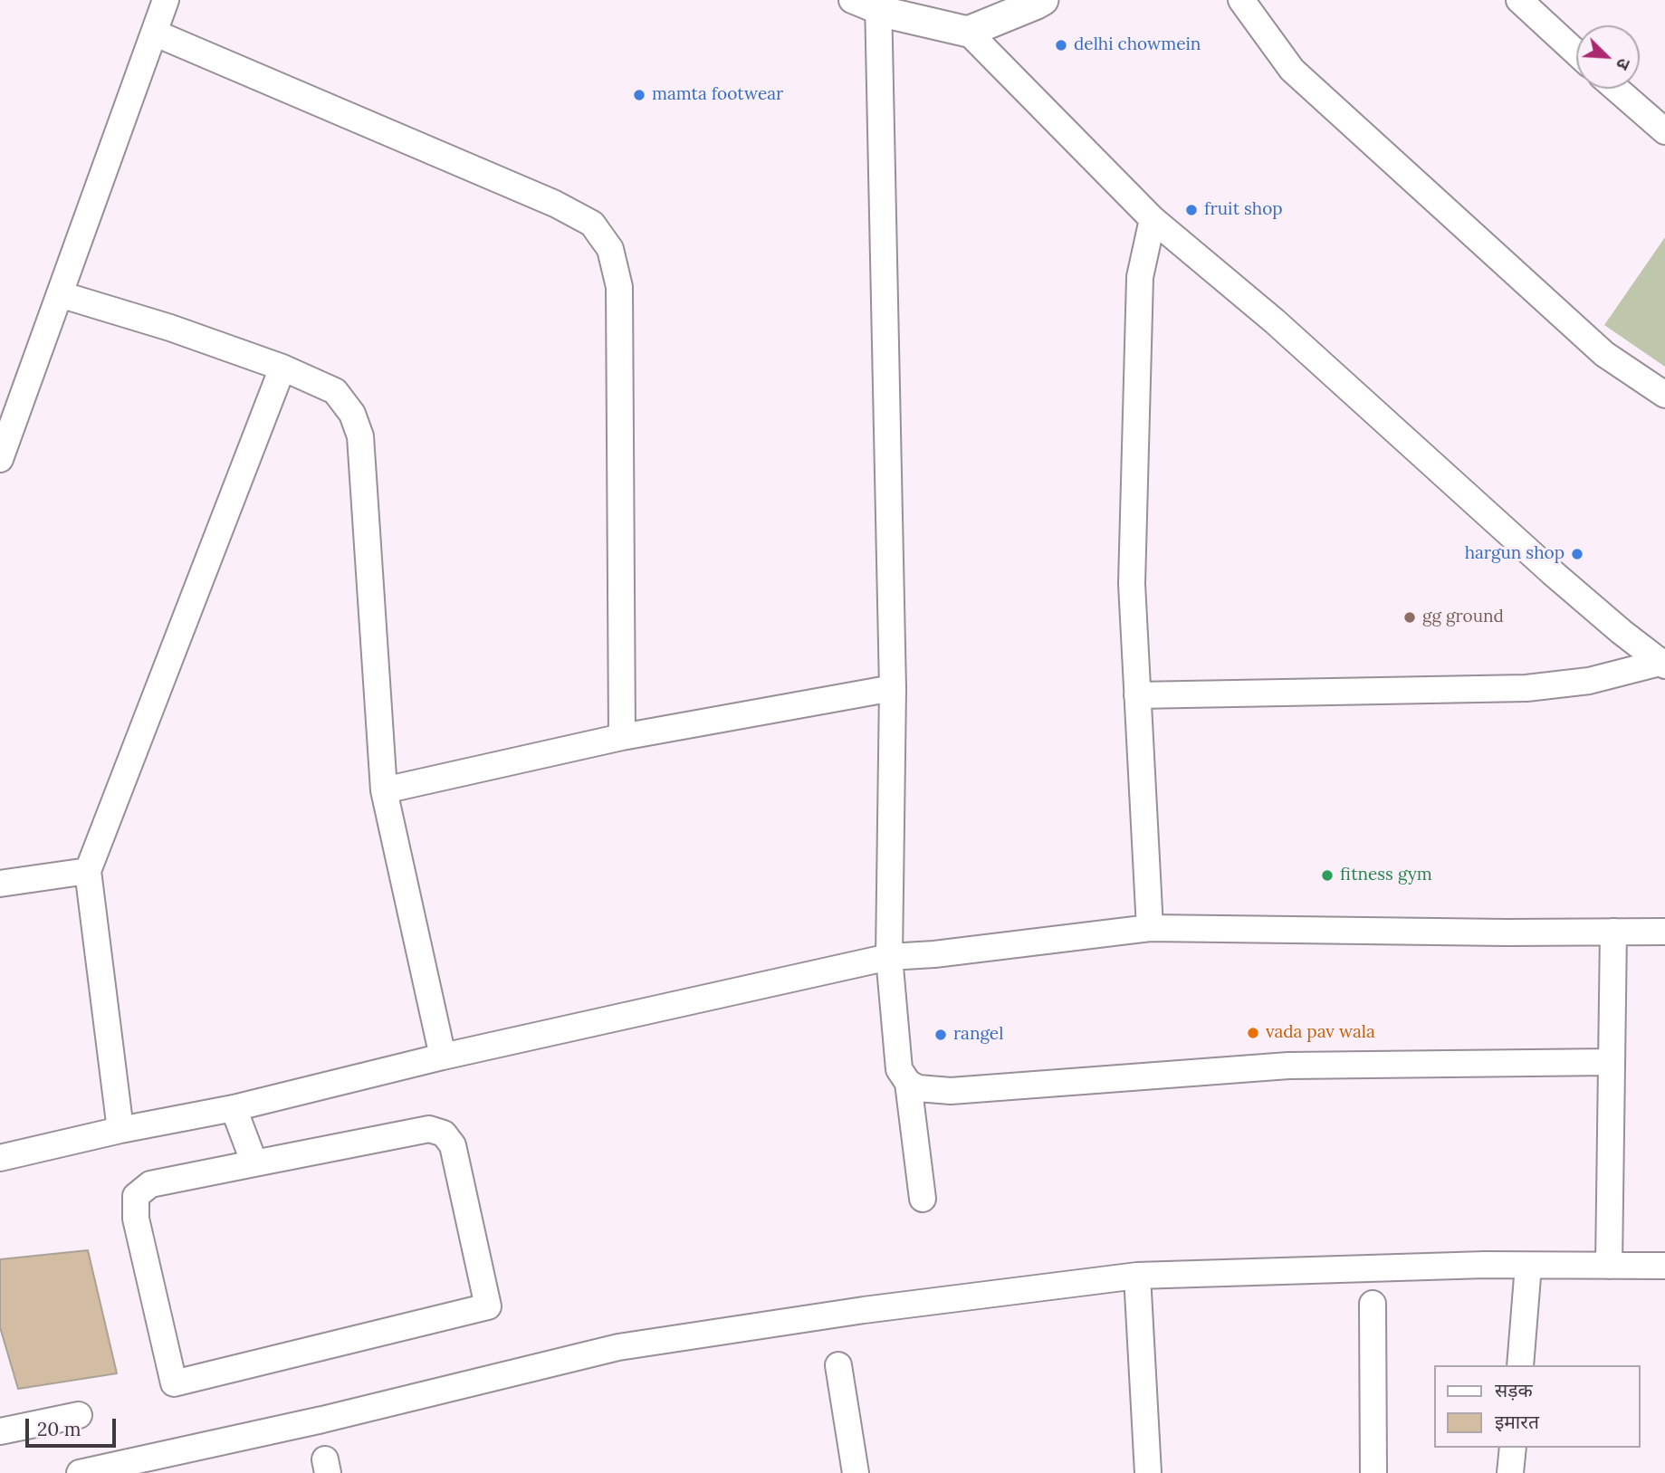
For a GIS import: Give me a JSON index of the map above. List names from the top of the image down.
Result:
{
  "places": [
    "delhi chowmein",
    "mamta footwear",
    "fruit shop",
    "hargun shop",
    "gg ground",
    "fitness gym",
    "vada pav wala",
    "rangel"
  ],
  "legend": ["सड़क", "इमारत"],
  "scale_bar": "20 m",
  "north": "bottom right"
}
